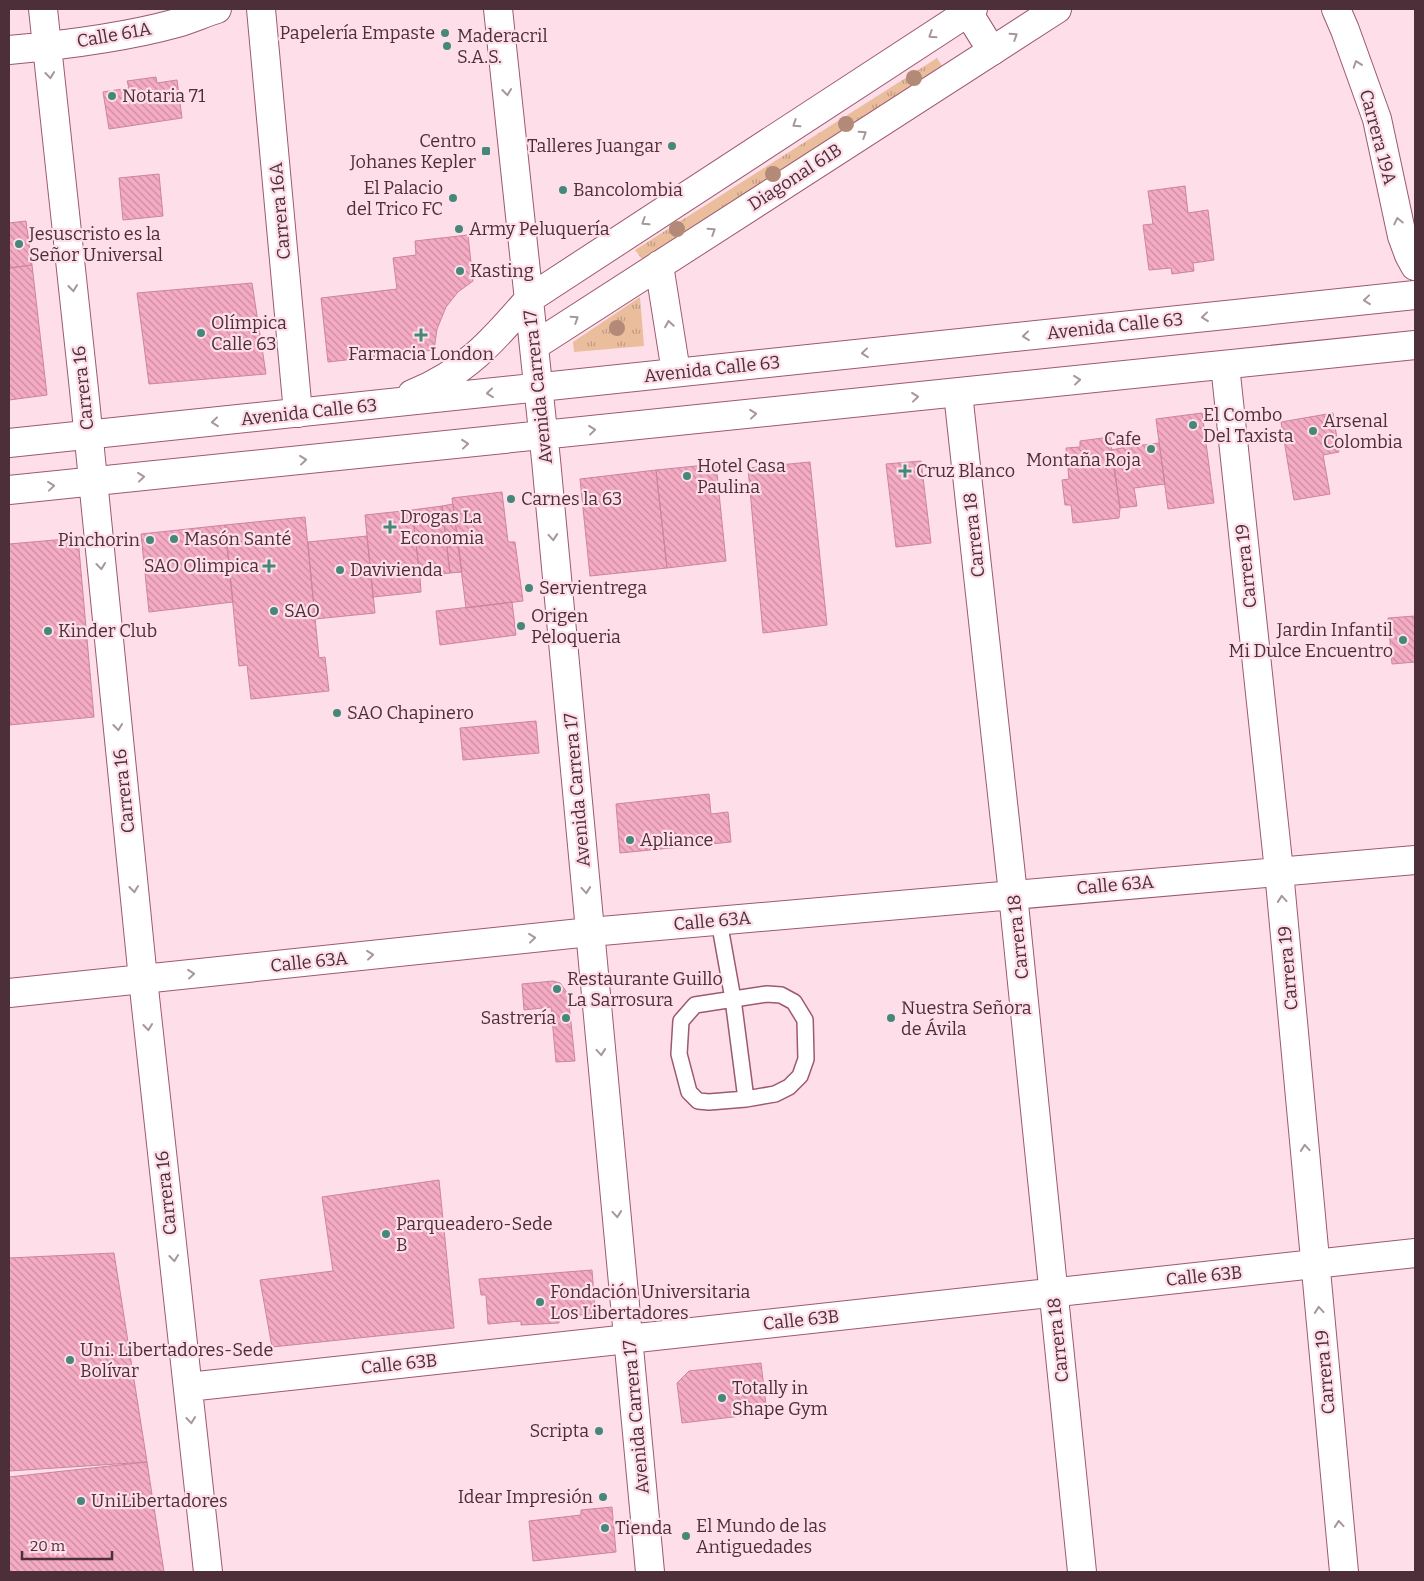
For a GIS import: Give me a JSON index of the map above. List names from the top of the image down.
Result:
{
  "streets": {
    "street": [
      "Calle 61A",
      "Carrera 19A",
      "Diagonal 61B",
      "Carrera 16A",
      "Avenida Calle 63",
      "Avenida Carrera 17",
      "Carrera 16",
      "Carrera 18",
      "Carrera 19",
      "Calle 63A",
      "Calle 63B"
    ]
  },
  "crossings": [
    ["Calle 61A", "Carrera 16"],
    ["Diagonal 61B", "Avenida Carrera 17"],
    ["Carrera 16A", "Avenida Calle 63"],
    ["Avenida Calle 63", "Avenida Carrera 17"],
    ["Avenida Calle 63", "Carrera 16"],
    ["Avenida Carrera 17", "Calle 63A"],
    ["Avenida Carrera 17", "Calle 63B"],
    ["Carrera 16", "Calle 63A"],
    ["Carrera 16", "Calle 63B"],
    ["Carrera 18", "Calle 63A"],
    ["Carrera 18", "Calle 63B"],
    ["Carrera 19", "Calle 63A"],
    ["Carrera 19", "Calle 63B"]
  ],
  "one_way": [
    "Carrera 19A",
    "Avenida Carrera 17",
    "Carrera 16",
    "Carrera 19"
  ],
  "places": {
    "other": [
      "Papelería Empaste",
      "Maderacril S.A.S.",
      "Notaria 71",
      "Talleres Juangar",
      "Bancolombia",
      "El Palacio del Trico FC",
      "Army Peluquería",
      "Jesuscristo es la Señor Universal",
      "Kasting",
      "Olímpica Calle 63",
      "El Combo Del Taxista",
      "Arsenal Colombia",
      "Cafe Montaña Roja",
      "Hotel Casa Paulina",
      "Carnes la 63",
      "Masón Santé",
      "Pinchorin",
      "Davivienda",
      "Servientrega",
      "SAO",
      "Origen Peloqueria",
      "Kinder Club",
      "Jardin Infantil Mi Dulce Encuentro",
      "SAO Chapinero",
      "Apliance",
      "Restaurante Guillo La Sarrosura",
      "Sastrería",
      "Nuestra Señora de Ávila",
      "Parqueadero-Sede B",
      "Fondación Universitaria Los Libertadores",
      "Uni. Libertadores-Sede Bolívar",
      "Totally in Shape Gym",
      "Scripta",
      "Idear Impresión",
      "UniLibertadores",
      "Tienda",
      "El Mundo de las Antiguedades"
    ],
    "transit": ["Centro Johanes Kepler"],
    "health": [
      "Farmacia London",
      "Cruz Blanco",
      "Drogas La Economia",
      "SAO Olimpica"
    ]
  },
  "scale_bar": "20 m"
}
